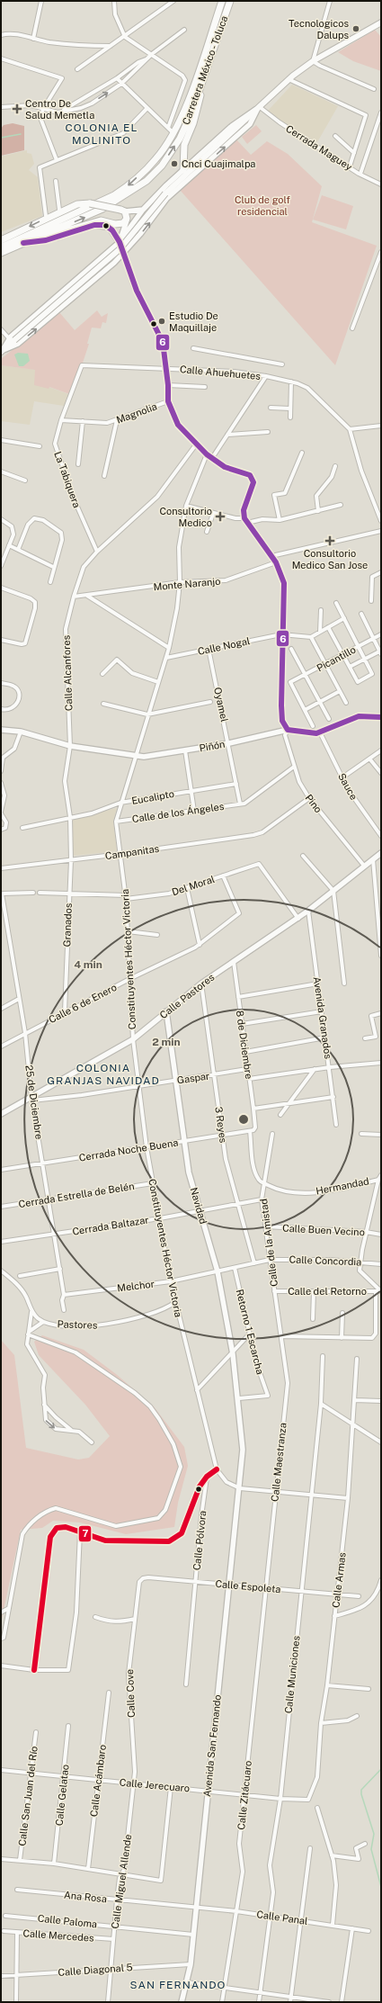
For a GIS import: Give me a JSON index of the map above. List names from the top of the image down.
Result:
{
  "streets": {
    "main road": ["Carretera México - Toluca"],
    "street": [
      "Cerrada Maguey",
      "Calle Ahuehuetes",
      "Magnolia",
      "La Tabiquera",
      "Monte Naranjo",
      "Calle Nogal",
      "Picantillo",
      "Calle Alcanfores",
      "Oyamel",
      "Piñón",
      "Sauce",
      "Eucalipto",
      "Pino",
      "Calle de los Ángeles",
      "Campanitas",
      "Del Moral",
      "Granados",
      "Constituyentes Héctor Victoria",
      "Calle Pastores",
      "Calle 6 de Enero",
      "Avenida Granados",
      "8 de Diciembre",
      "Gaspar",
      "25 de Diciembre",
      "3 Reyes",
      "Cerrada Noche Buena",
      "Hermandad",
      "Cerrada Estrella de Belén",
      "Navidad",
      "Cerrada Baltazar",
      "Calle Buen Vecino",
      "Calle de la Amistad",
      "Calle Concordia",
      "Melchor",
      "Calle del Retorno",
      "Pastores",
      "Retorno 1 Escarcha",
      "Calle Maestranza",
      "Calle Pólvora",
      "Calle Armas",
      "Calle Espoleta",
      "Calle Municiones",
      "Calle Cove",
      "Avenida San Fernando",
      "Calle Acámbaro",
      "Calle Jerecuaro",
      "Calle Gelatao",
      "Calle Zitácuaro",
      "Calle San Juan del Río",
      "Calle Miguel Allende",
      "Ana Rosa",
      "Calle Panal",
      "Calle Paloma",
      "Calle Mercedes",
      "Calle Diagonal 5"
    ]
  },
  "crossings": [
    ["Calle Ahuehuetes", "La Tabiquera"],
    ["Magnolia", "La Tabiquera"],
    ["La Tabiquera", "Calle Alcanfores"],
    ["Monte Naranjo", "Calle Alcanfores"],
    ["Monte Naranjo", "Constituyentes Héctor Victoria"],
    ["Calle Nogal", "Oyamel"],
    ["Calle Nogal", "Constituyentes Héctor Victoria"],
    ["Calle Alcanfores", "Piñón"],
    ["Calle Alcanfores", "Eucalipto"],
    ["Calle Alcanfores", "Campanitas"],
    ["Calle Alcanfores", "Granados"],
    ["Oyamel", "Piñón"],
    ["Oyamel", "Eucalipto"],
    ["Oyamel", "Calle de los Ángeles"],
    ["Piñón", "Sauce"],
    ["Piñón", "Pino"],
    ["Piñón", "Constituyentes Héctor Victoria"],
    ["Eucalipto", "Constituyentes Héctor Victoria"],
    ["Pino", "Calle de los Ángeles"],
    ["Pino", "Campanitas"],
    ["Pino", "Calle Pastores"],
    ["Calle de los Ángeles", "Constituyentes Héctor Victoria"],
    ["Campanitas", "Granados"],
    ["Campanitas", "Constituyentes Héctor Victoria"],
    ["Del Moral", "Granados"],
    ["Del Moral", "Constituyentes Héctor Victoria"],
    ["Del Moral", "Calle Pastores"],
    ["Del Moral", "Calle 6 de Enero"],
    ["Granados", "Calle 6 de Enero"],
    ["Constituyentes Héctor Victoria", "Calle Pastores"],
    ["Constituyentes Héctor Victoria", "Calle 6 de Enero"],
    ["Constituyentes Héctor Victoria", "Gaspar"],
    ["Constituyentes Héctor Victoria", "Cerrada Noche Buena"],
    ["Constituyentes Héctor Victoria", "Cerrada Estrella de Belén"],
    ["Constituyentes Héctor Victoria", "Cerrada Baltazar"],
    ["Constituyentes Héctor Victoria", "Melchor"],
    ["Constituyentes Héctor Victoria", "Pastores"],
    ["Calle Pastores", "Avenida Granados"],
    ["Calle Pastores", "8 de Diciembre"],
    ["Calle Pastores", "Gaspar"],
    ["Calle Pastores", "25 de Diciembre"],
    ["Calle Pastores", "3 Reyes"],
    ["Calle Pastores", "Navidad"],
    ["Calle 6 de Enero", "25 de Diciembre"],
    ["8 de Diciembre", "Gaspar"],
    ["8 de Diciembre", "Cerrada Noche Buena"],
    ["Gaspar", "25 de Diciembre"],
    ["Gaspar", "3 Reyes"],
    ["Gaspar", "Navidad"],
    ["25 de Diciembre", "Cerrada Noche Buena"],
    ["25 de Diciembre", "Cerrada Estrella de Belén"],
    ["25 de Diciembre", "Cerrada Baltazar"],
    ["25 de Diciembre", "Melchor"],
    ["3 Reyes", "Cerrada Noche Buena"],
    ["3 Reyes", "Cerrada Baltazar"],
    ["3 Reyes", "Melchor"],
    ["Cerrada Noche Buena", "Navidad"],
    ["Cerrada Noche Buena", "Calle de la Amistad"],
    ["Hermandad", "Calle de la Amistad"],
    ["Navidad", "Cerrada Baltazar"],
    ["Navidad", "Melchor"],
    ["Navidad", "Retorno 1 Escarcha"],
    ["Navidad", "Avenida San Fernando"],
    ["Cerrada Baltazar", "Calle de la Amistad"],
    ["Calle Buen Vecino", "Calle de la Amistad"],
    ["Calle de la Amistad", "Calle Concordia"],
    ["Calle de la Amistad", "Melchor"],
    ["Calle de la Amistad", "Calle del Retorno"],
    ["Calle de la Amistad", "Calle Maestranza"],
    ["Calle Concordia", "Melchor"],
    ["Melchor", "Retorno 1 Escarcha"],
    ["Calle Maestranza", "Calle Espoleta"],
    ["Calle Maestranza", "Calle Zitácuaro"],
    ["Calle Pólvora", "Calle Espoleta"],
    ["Calle Armas", "Calle Espoleta"],
    ["Calle Armas", "Calle Jerecuaro"],
    ["Calle Espoleta", "Calle Municiones"],
    ["Calle Espoleta", "Calle Cove"],
    ["Calle Espoleta", "Avenida San Fernando"],
    ["Calle Espoleta", "Calle Zitácuaro"],
    ["Calle Municiones", "Calle Jerecuaro"],
    ["Calle Municiones", "Calle Panal"],
    ["Calle Cove", "Calle Jerecuaro"],
    ["Calle Cove", "Calle Miguel Allende"],
    ["Avenida San Fernando", "Calle Jerecuaro"],
    ["Avenida San Fernando", "Ana Rosa"],
    ["Avenida San Fernando", "Calle Panal"],
    ["Avenida San Fernando", "Calle Paloma"],
    ["Avenida San Fernando", "Calle Diagonal 5"],
    ["Calle Acámbaro", "Calle Jerecuaro"],
    ["Calle Jerecuaro", "Calle Gelatao"],
    ["Calle Jerecuaro", "Calle Zitácuaro"],
    ["Calle Jerecuaro", "Calle San Juan del Río"],
    ["Calle Jerecuaro", "Calle Miguel Allende"],
    ["Calle Zitácuaro", "Calle Panal"],
    ["Calle Miguel Allende", "Ana Rosa"],
    ["Calle Miguel Allende", "Calle Paloma"],
    ["Calle Miguel Allende", "Calle Mercedes"],
    ["Calle Miguel Allende", "Calle Diagonal 5"],
    ["Ana Rosa", "Calle Panal"]
  ],
  "districts": ["COLONIA EL MOLINITO", "COLONIA GRANJAS NAVIDAD", "SAN FERNANDO"],
  "parks": ["Club de golf residencial"],
  "places": {
    "other": ["Tecnologicos Dalups", "Cnci Cuajimalpa", "Estudio De Maquillaje"],
    "health": ["Centro De Salud Memetla", "Consultorio Medico", "Consultorio Medico San Jose"]
  },
  "lines": ["transit line 6", "transit line 7"],
  "rings": ["4 min", "2 min"]
}
